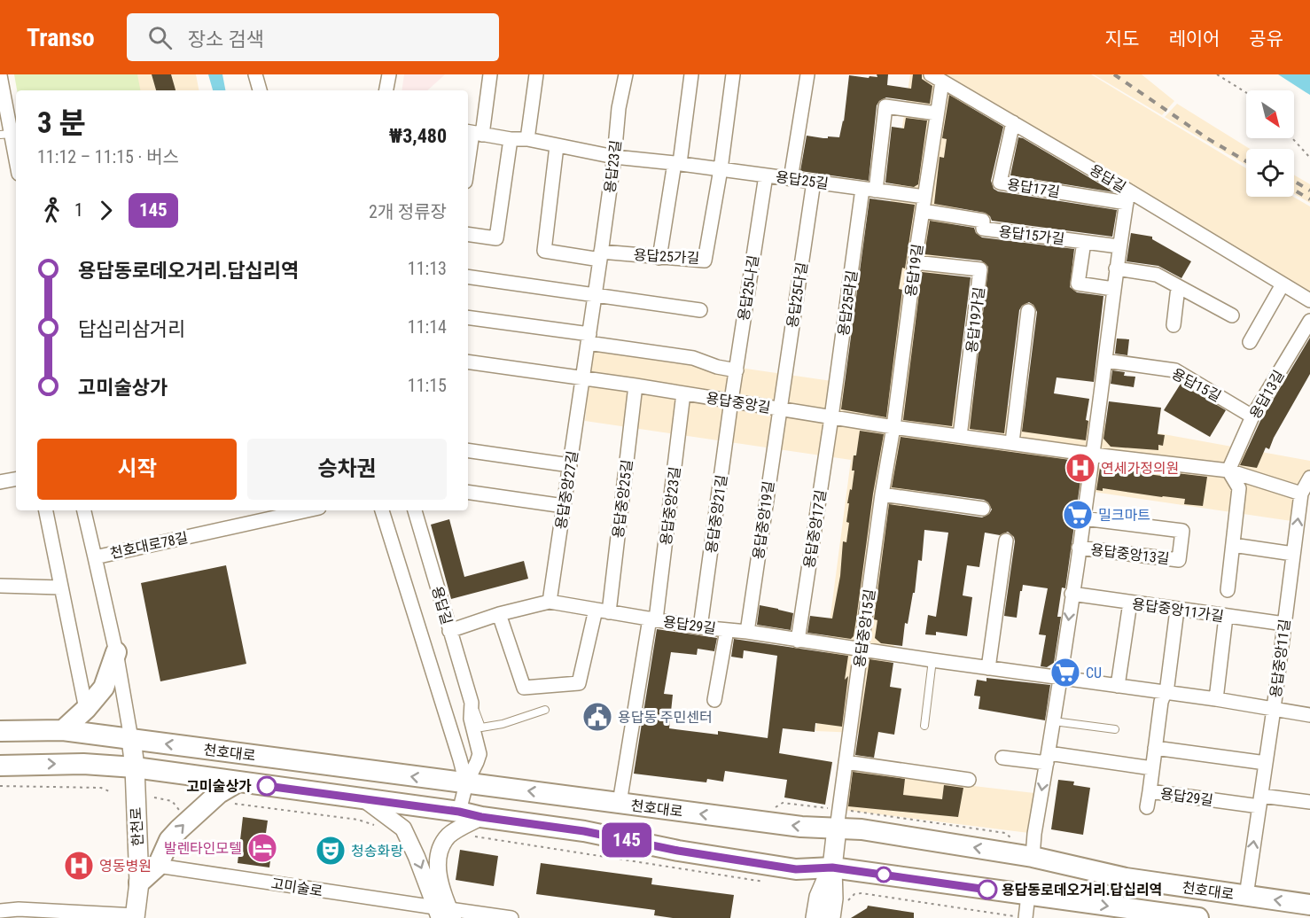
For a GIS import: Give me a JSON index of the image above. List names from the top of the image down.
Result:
{
  "streets": {
    "main road": [
      "천호대로78길",
      "용답중앙15길",
      "천호대로",
      "한천로"
    ],
    "street": [
      "용답23길",
      "용답길",
      "용답25길",
      "용답17길",
      "용답15가길",
      "용답25가길",
      "용답19길",
      "용답25나길",
      "용답25다길",
      "용답25라길",
      "용답19가길",
      "용답15길",
      "용답13길",
      "용답중앙길",
      "용답중앙27길",
      "용답중앙25길",
      "용답중앙23길",
      "용답중앙21길",
      "용답중앙19길",
      "용답중앙17길",
      "용답중앙13길",
      "용답중앙11가길",
      "용답29길",
      "용답중앙11길",
      "고미술로"
    ]
  },
  "crossings": [
    ["용답23길", "용답25길"],
    ["용답23길", "용답25가길"],
    ["용답23길", "용답중앙길"],
    ["용답23길", "용답중앙27길"],
    ["용답길", "용답17길"],
    ["용답길", "용답19길"],
    ["용답길", "용답29길"],
    ["용답길", "천호대로"],
    ["용답25길", "용답25가길"],
    ["용답25길", "용답19길"],
    ["용답25길", "용답25나길"],
    ["용답25길", "용답25다길"],
    ["용답25길", "용답25라길"],
    ["용답15가길", "용답19길"],
    ["용답19길", "용답19가길"],
    ["용답19길", "용답중앙길"],
    ["용답19길", "용답중앙15길"],
    ["용답25나길", "용답중앙길"],
    ["용답25나길", "용답중앙21길"],
    ["용답25다길", "용답중앙길"],
    ["용답25다길", "용답중앙19길"],
    ["용답25라길", "용답중앙길"],
    ["용답25라길", "용답중앙17길"],
    ["용답19가길", "용답중앙길"],
    ["용답15길", "용답13길"],
    ["용답13길", "용답중앙길"],
    ["용답중앙길", "용답중앙27길"],
    ["용답중앙길", "용답중앙25길"],
    ["용답중앙길", "용답중앙23길"],
    ["용답중앙길", "용답중앙21길"],
    ["용답중앙길", "용답중앙19길"],
    ["용답중앙길", "용답중앙17길"],
    ["용답중앙길", "용답중앙13길"],
    ["용답중앙길", "용답중앙15길"],
    ["용답중앙길", "용답중앙11길"],
    ["용답중앙27길", "용답29길"],
    ["용답중앙25길", "용답29길"],
    ["용답중앙23길", "용답29길"],
    ["용답중앙23길", "천호대로"],
    ["용답중앙21길", "용답29길"],
    ["용답중앙19길", "용답29길"],
    ["용답중앙17길", "용답29길"],
    ["천호대로78길", "천호대로"],
    ["천호대로78길", "한천로"],
    ["용답중앙13길", "용답중앙11가길"],
    ["용답중앙13길", "용답29길"],
    ["용답중앙13길", "천호대로"],
    ["용답중앙11가길", "용답29길"],
    ["용답중앙11가길", "용답중앙11길"],
    ["용답29길", "용답중앙15길"],
    ["용답29길", "용답중앙11길"],
    ["용답중앙15길", "천호대로"],
    ["용답중앙11길", "천호대로"],
    ["천호대로", "한천로"]
  ],
  "places": {
    "hospital": ["연세가정의원", "영동병원"],
    "supermarket": ["밀크마트", "CU"],
    "public building": ["용답동 주민센터"],
    "other": ["고미술상가", "용답동로데오거리.답십리역"],
    "hotel": ["발렌타인모텔"],
    "theatre": ["청송화랑"]
  },
  "lines": ["bus line 145"],
  "north": "bottom right",
  "page": {
    "header": "Transo",
    "search": "장소 검색",
    "nav": ["지도", "레이어", "공유"],
    "on_map": "145",
    "heading": ["3 분", "11:12 – 11:15 · 버스", "₩3,480"],
    "legs": ["1", "145", "2개 정류장"],
    "list": [
      {
        "name": "용답동로데오거리.답십리역",
        "value": "11:13"
      },
      {
        "name": "답십리삼거리",
        "value": "11:14"
      },
      {
        "name": "고미술상가",
        "value": "11:15"
      }
    ],
    "buttons": ["시작", "승차권"]
  }
}
